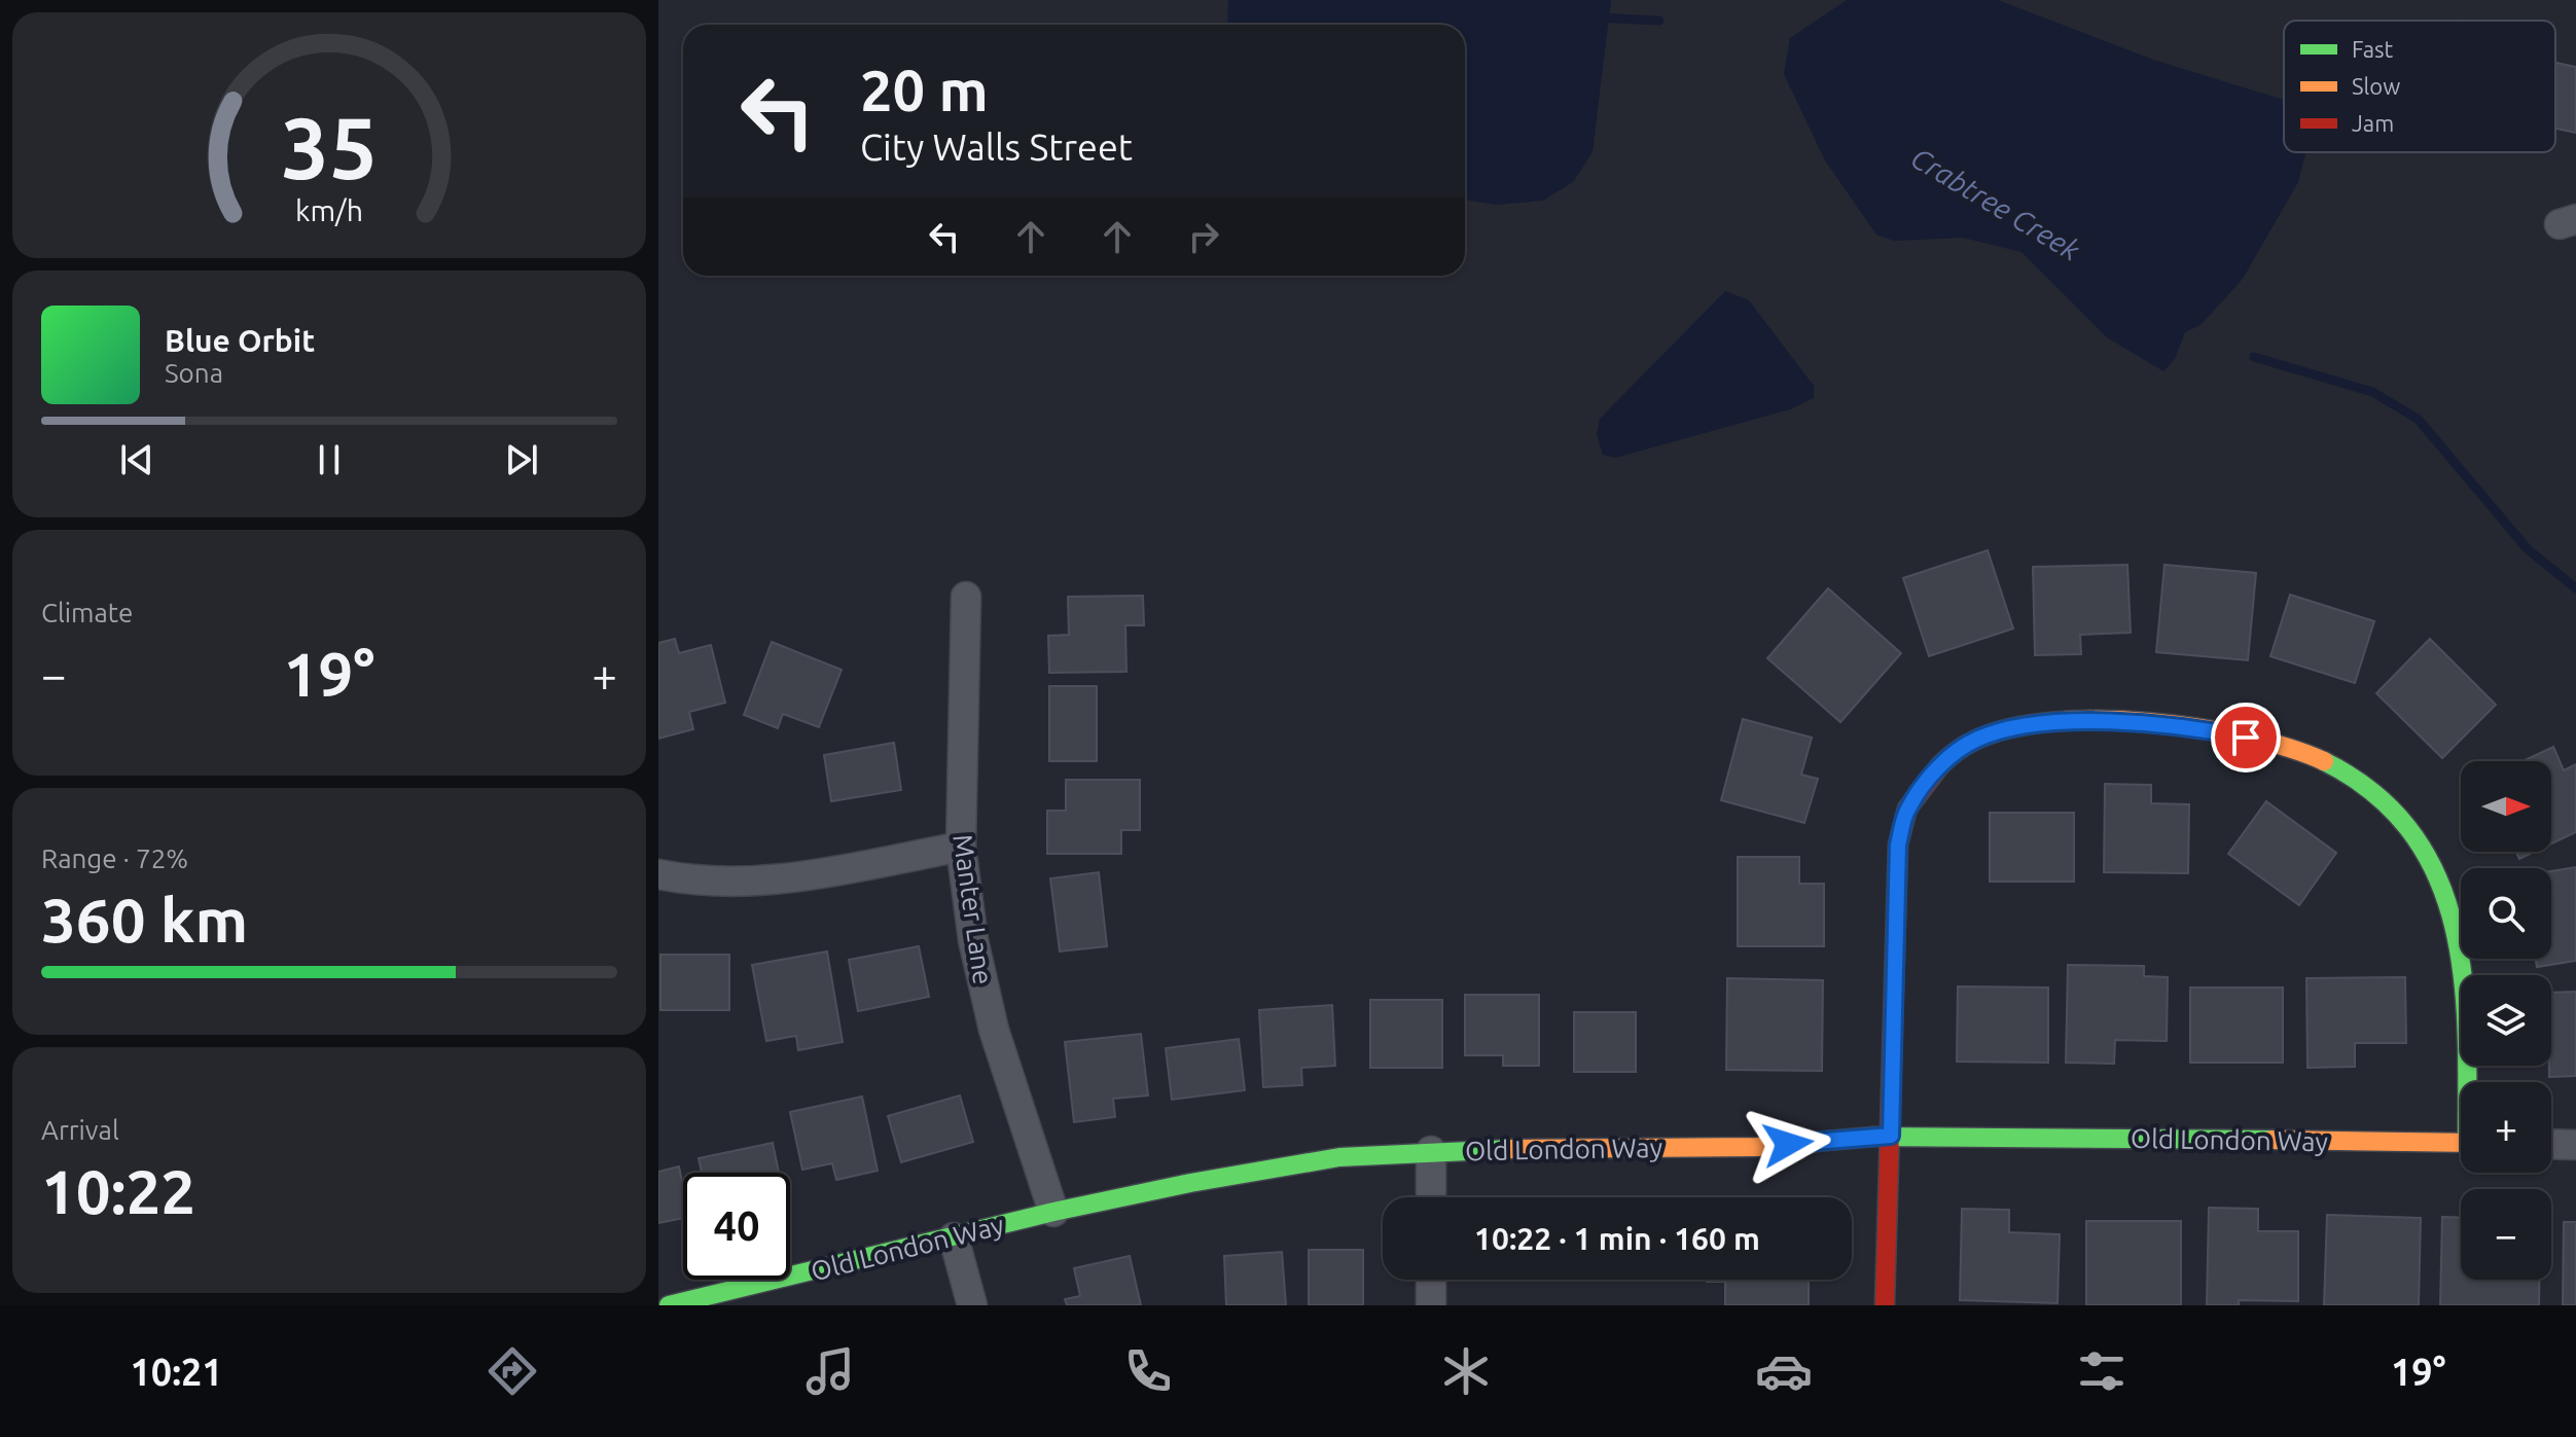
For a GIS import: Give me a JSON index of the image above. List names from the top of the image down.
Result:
{
  "streets": {
    "street": ["Manter Lane", "Old London Way"]
  },
  "crossings": [
    ["Manter Lane", "Old London Way"]
  ],
  "water": ["Crabtree Creek"],
  "legend": ["Fast", "Slow", "Jam"],
  "north": "right",
  "page": {
    "turn": ["20 m", "City Walls Street"],
    "song": ["Blue Orbit", "Sona"],
    "tile": [
      "Climate",
      ["Range · 72%", "360 km"],
      ["Arrival", "10:22"]
    ],
    "heat": ["−", "19°", "+"],
    "map_buttons": ["+", "−"],
    "limit": "40",
    "trip": "10:22 · 1 min · 160 m",
    "tabs": ["10:21", "19°"],
    "gauge": ["35", "km/h"]
  }
}
